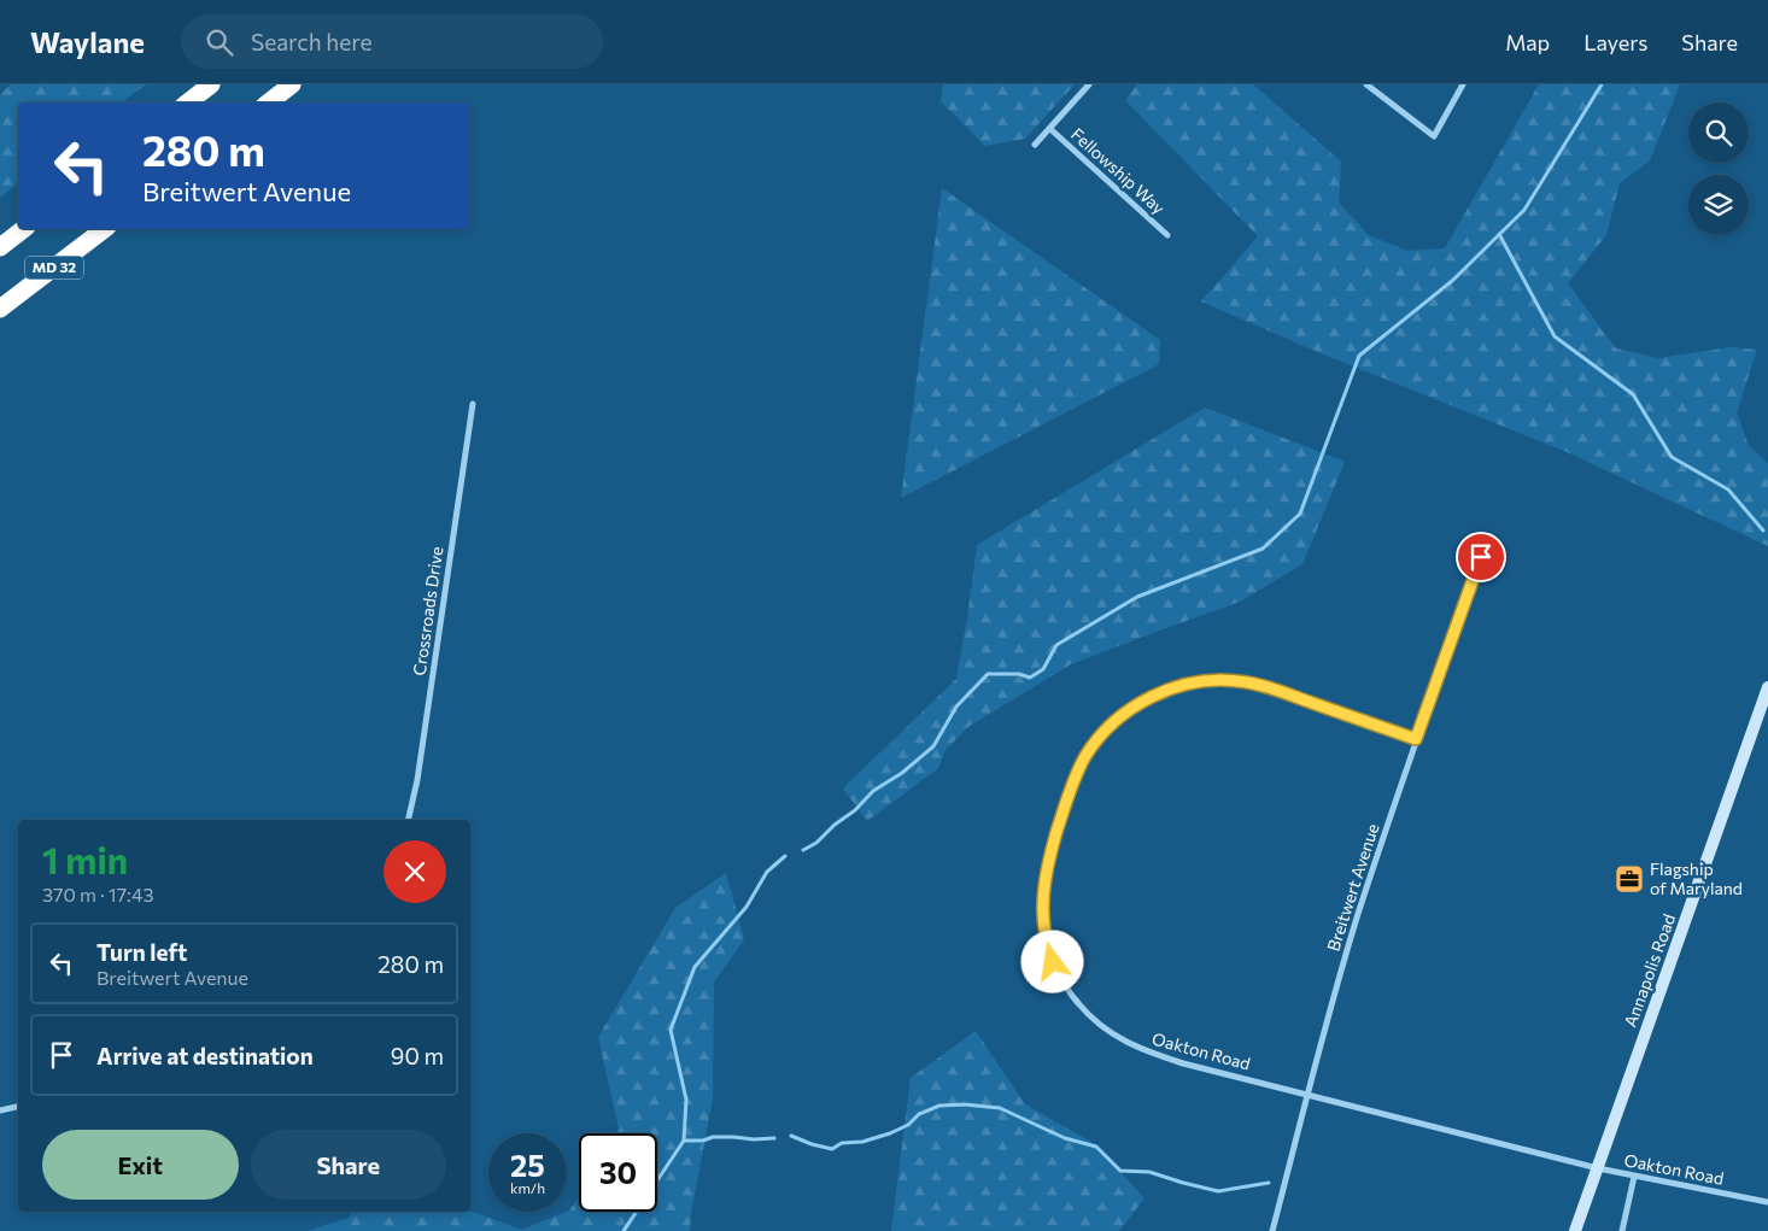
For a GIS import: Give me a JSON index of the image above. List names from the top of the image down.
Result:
{
  "streets": {
    "highway": ["MD 32"],
    "main road": ["Annapolis Road"],
    "street": [
      "Fellowship Way",
      "Crossroads Drive",
      "Breitwert Avenue",
      "Oakton Road"
    ]
  },
  "crossings": [
    ["Breitwert Avenue", "Oakton Road"],
    ["Annapolis Road", "Oakton Road"]
  ],
  "places": {
    "office": ["Flagship of Maryland"]
  },
  "page": {
    "header": "Waylane",
    "search": "Search here",
    "nav": ["Map", "Layers", "Share"],
    "turn": ["280 m", "Breitwert Avenue"],
    "heading": ["1 min", "370 m · 17:43"],
    "list": [
      {
        "name": "Turn left",
        "note": "Breitwert Avenue",
        "value": "280 m"
      },
      {
        "name": "Arrive at destination",
        "value": "90 m"
      }
    ],
    "buttons": ["Exit", "Share"],
    "speed": "25 km/h",
    "limit": "30"
  }
}
